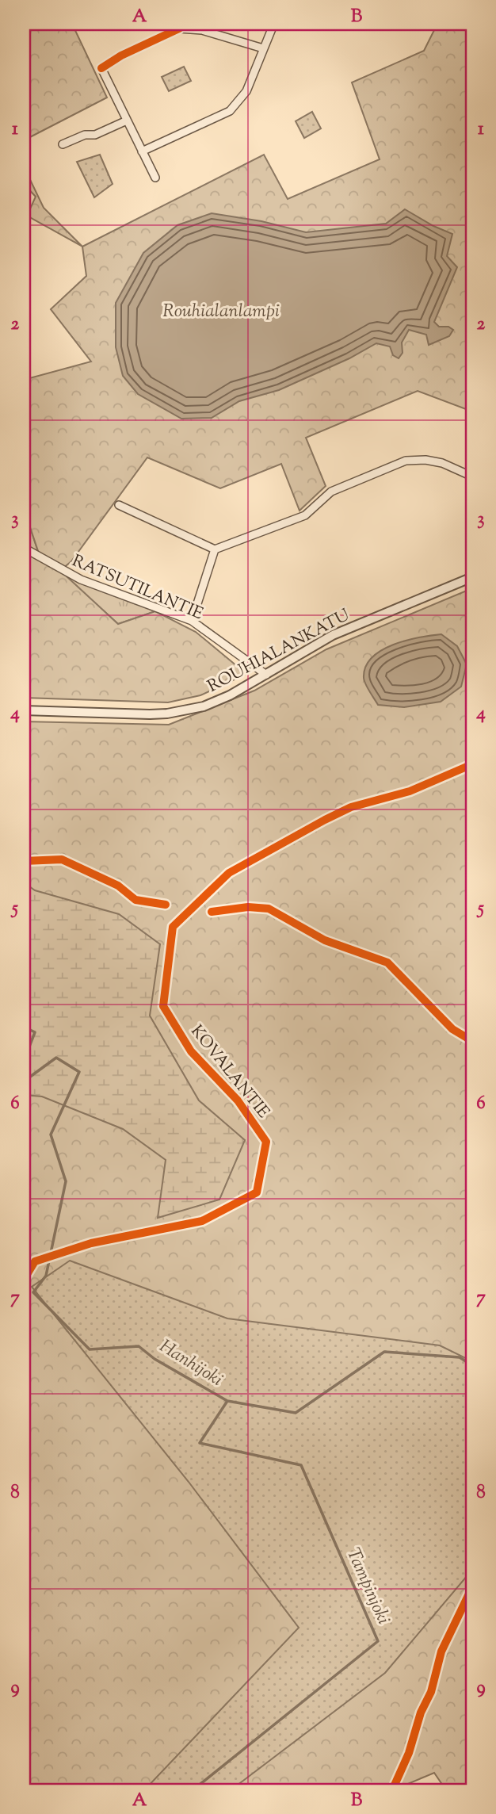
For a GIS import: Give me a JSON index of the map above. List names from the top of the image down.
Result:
{
  "streets": {
    "street": ["RATSUTILANTIE", "ROUHIALANKATU", "KOVALANTIE"]
  },
  "crossings": [
    ["RATSUTILANTIE", "ROUHIALANKATU"]
  ],
  "water": ["Rouhialanlampi", "Hanhijoki", "Tampinjoki"],
  "grid": {
    "columns": ["A", "B"],
    "rows": [
      "1",
      "2",
      "3",
      "4",
      "5",
      "6",
      "7",
      "8",
      "9"
    ]
  }
}
